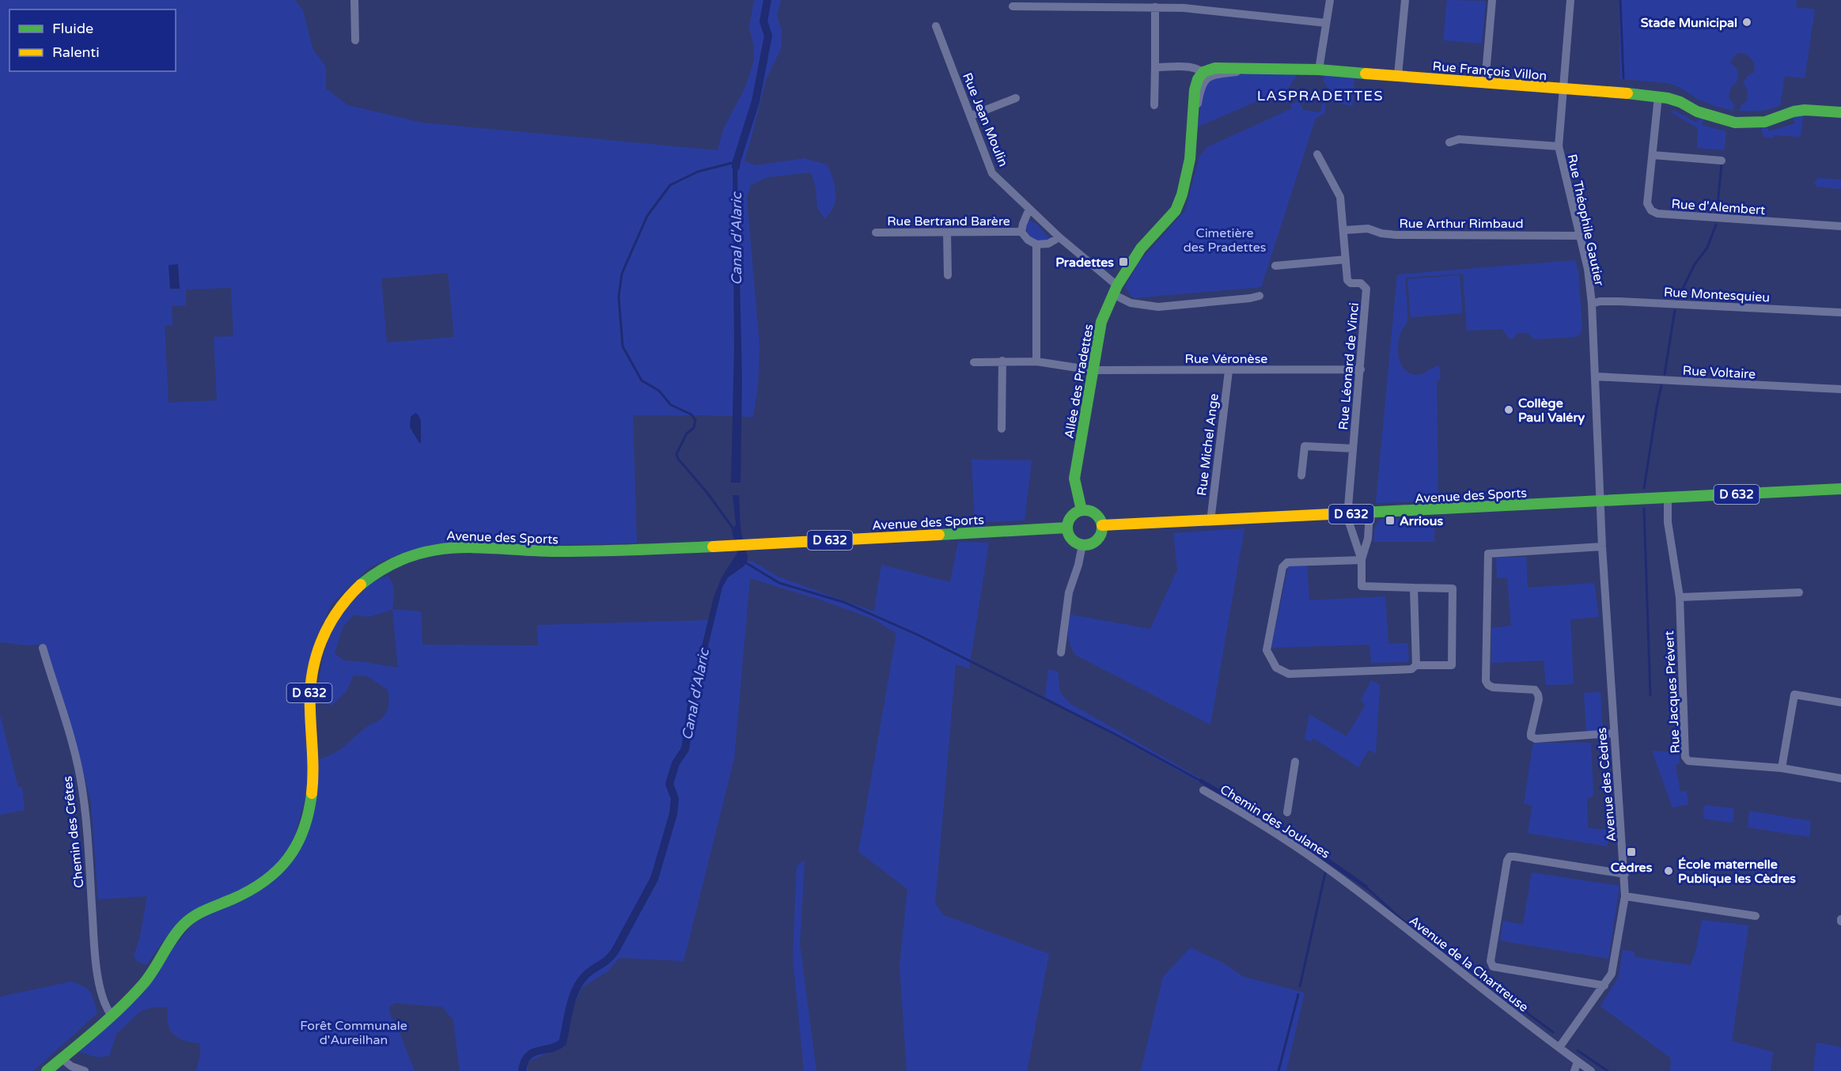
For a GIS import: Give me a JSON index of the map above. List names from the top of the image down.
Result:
{
  "streets": {
    "main road": [
      "Rue François Villon",
      "Allée des Pradettes",
      "D 632",
      "Avenue des Sports"
    ],
    "street": [
      "Rue Jean Moulin",
      "Rue d'Alembert",
      "Rue Théophile Gautier",
      "Rue Bertrand Barère",
      "Rue Arthur Rimbaud",
      "Rue Montesquieu",
      "Rue Véronèse",
      "Rue Léonard de Vinci",
      "Rue Voltaire",
      "Rue Michel Ange",
      "Rue Jacques Prévert",
      "Avenue des Cèdres",
      "Chemin des Joulanes",
      "Chemin des Crêtes",
      "Avenue de la Chartreuse"
    ]
  },
  "crossings": [
    ["Rue François Villon", "Rue d'Alembert"],
    ["Rue François Villon", "Rue Théophile Gautier"],
    ["Rue Jean Moulin", "Rue Bertrand Barère"],
    ["Rue Jean Moulin", "Allée des Pradettes"],
    ["Rue Théophile Gautier", "Rue Arthur Rimbaud"],
    ["Rue Théophile Gautier", "Rue Montesquieu"],
    ["Rue Théophile Gautier", "Rue Voltaire"],
    ["Rue Théophile Gautier", "Avenue des Sports"],
    ["Rue Théophile Gautier", "Avenue des Cèdres"],
    ["Rue Arthur Rimbaud", "Rue Léonard de Vinci"],
    ["Rue Véronèse", "Rue Léonard de Vinci"],
    ["Rue Véronèse", "Allée des Pradettes"],
    ["Rue Véronèse", "Rue Michel Ange"],
    ["Rue Léonard de Vinci", "Avenue des Sports"],
    ["Allée des Pradettes", "Avenue des Sports"],
    ["Rue Michel Ange", "Avenue des Sports"],
    ["D 632", "Avenue des Sports"],
    ["D 632", "Chemin des Crêtes"],
    ["Avenue des Sports", "Rue Jacques Prévert"],
    ["Avenue des Sports", "Avenue des Cèdres"],
    ["Avenue des Sports", "Chemin des Crêtes"],
    ["Avenue des Cèdres", "Avenue de la Chartreuse"],
    ["Chemin des Joulanes", "Avenue de la Chartreuse"]
  ],
  "districts": ["LASPRADETTES"],
  "water": ["Canal d'Alaric"],
  "parks": ["Cimetière des Pradettes", "Forêt Communale d'Aureilhan"],
  "places": {
    "other": ["Stade Municipal", "Collège Paul Valéry", "École maternelle Publique les Cèdres"],
    "transit": ["Pradettes", "Arrious", "Cèdres"]
  },
  "legend": ["Fluide", "Ralenti"]
}
